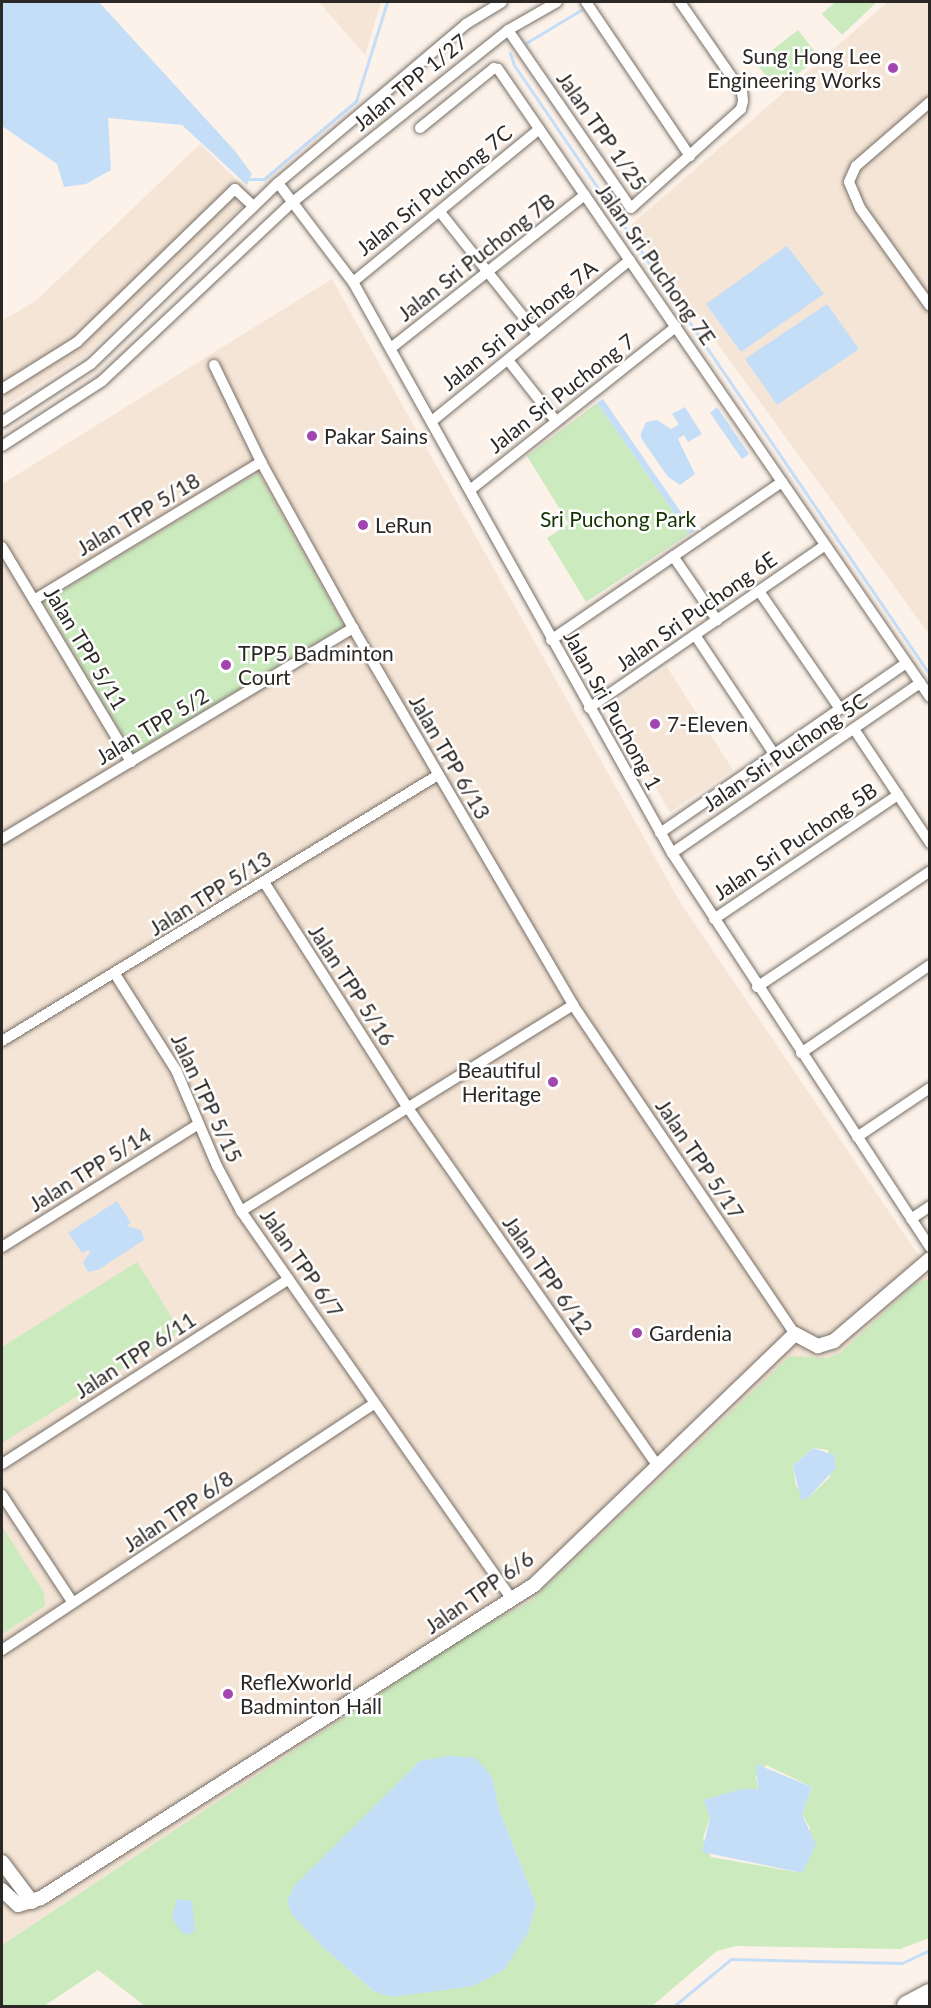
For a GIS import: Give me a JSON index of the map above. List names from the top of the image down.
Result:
{
  "streets": {
    "street": [
      "Jalan TPP 1/27",
      "Jalan TPP 1/25",
      "Jalan Sri Puchong 7C",
      "Jalan Sri Puchong 7B",
      "Jalan Sri Puchong 7E",
      "Jalan Sri Puchong 7A",
      "Jalan Sri Puchong 7",
      "Jalan TPP 5/18",
      "Jalan Sri Puchong 6E",
      "Jalan TPP 5/11",
      "Jalan Sri Puchong 1",
      "Jalan TPP 5/2",
      "Jalan Sri Puchong 5C",
      "Jalan TPP 6/13",
      "Jalan Sri Puchong 5B",
      "Jalan TPP 5/13",
      "Jalan TPP 5/16",
      "Jalan TPP 5/15",
      "Jalan TPP 5/17",
      "Jalan TPP 5/14",
      "Jalan TPP 6/7",
      "Jalan TPP 6/12",
      "Jalan TPP 6/11",
      "Jalan TPP 6/8",
      "Jalan TPP 6/6"
    ]
  },
  "crossings": [
    ["Jalan TPP 1/27", "Jalan TPP 1/25"],
    ["Jalan TPP 1/27", "Jalan Sri Puchong 1"],
    ["Jalan Sri Puchong 7C", "Jalan Sri Puchong 7E"],
    ["Jalan Sri Puchong 7C", "Jalan Sri Puchong 1"],
    ["Jalan Sri Puchong 7B", "Jalan Sri Puchong 7E"],
    ["Jalan Sri Puchong 7B", "Jalan Sri Puchong 1"],
    ["Jalan Sri Puchong 7E", "Jalan Sri Puchong 7A"],
    ["Jalan Sri Puchong 7E", "Jalan Sri Puchong 7"],
    ["Jalan Sri Puchong 7E", "Jalan Sri Puchong 6E"],
    ["Jalan Sri Puchong 7E", "Jalan Sri Puchong 5C"],
    ["Jalan Sri Puchong 7A", "Jalan Sri Puchong 1"],
    ["Jalan Sri Puchong 7", "Jalan Sri Puchong 1"],
    ["Jalan TPP 5/18", "Jalan TPP 5/11"],
    ["Jalan TPP 5/18", "Jalan TPP 6/13"],
    ["Jalan Sri Puchong 6E", "Jalan Sri Puchong 1"],
    ["Jalan TPP 5/11", "Jalan TPP 5/2"],
    ["Jalan Sri Puchong 1", "Jalan Sri Puchong 5C"],
    ["Jalan Sri Puchong 1", "Jalan Sri Puchong 5B"],
    ["Jalan TPP 5/2", "Jalan TPP 6/13"],
    ["Jalan TPP 6/13", "Jalan TPP 5/13"],
    ["Jalan TPP 6/13", "Jalan TPP 5/17"],
    ["Jalan TPP 6/13", "Jalan TPP 6/7"],
    ["Jalan TPP 5/13", "Jalan TPP 5/16"],
    ["Jalan TPP 5/13", "Jalan TPP 5/15"],
    ["Jalan TPP 5/16", "Jalan TPP 6/7"],
    ["Jalan TPP 5/16", "Jalan TPP 6/12"],
    ["Jalan TPP 5/15", "Jalan TPP 5/14"],
    ["Jalan TPP 5/15", "Jalan TPP 6/7"],
    ["Jalan TPP 5/17", "Jalan TPP 6/7"],
    ["Jalan TPP 5/17", "Jalan TPP 6/6"],
    ["Jalan TPP 6/7", "Jalan TPP 6/12"],
    ["Jalan TPP 6/7", "Jalan TPP 6/11"],
    ["Jalan TPP 6/7", "Jalan TPP 6/8"],
    ["Jalan TPP 6/7", "Jalan TPP 6/6"],
    ["Jalan TPP 6/12", "Jalan TPP 6/6"]
  ],
  "parks": ["Sri Puchong Park"],
  "places": [
    "Sung Hong Lee Engineering Works",
    "Pakar Sains",
    "LeRun",
    "TPP5 Badminton Court",
    "7-Eleven",
    "Beautiful Heritage",
    "Gardenia",
    "RefleXworld Badminton Hall"
  ]
}
